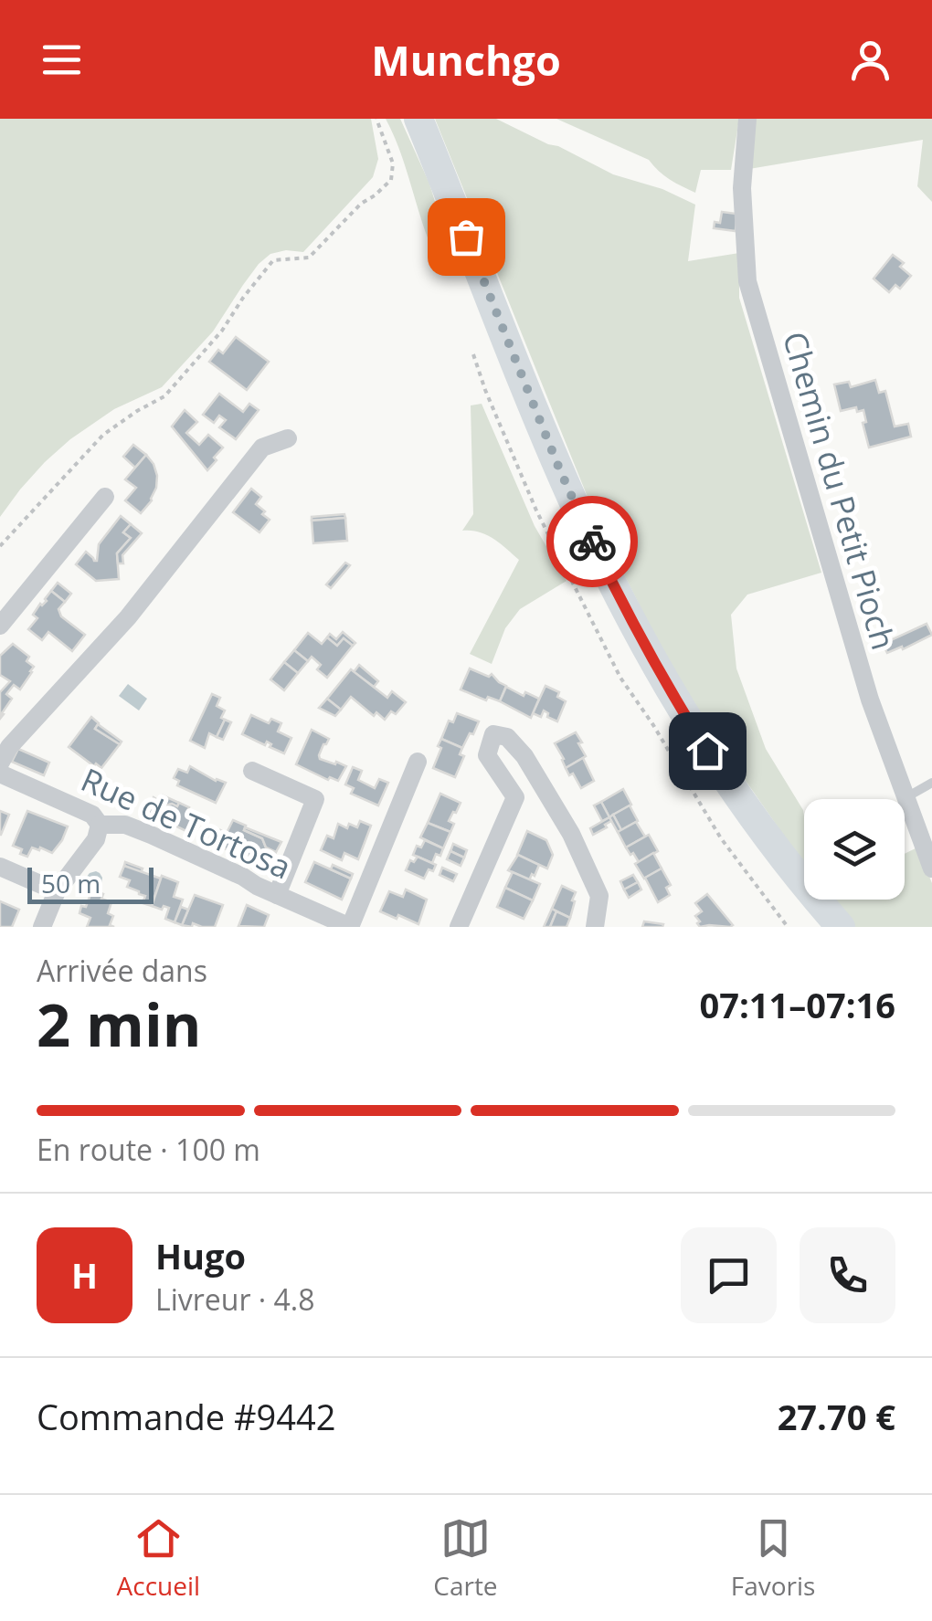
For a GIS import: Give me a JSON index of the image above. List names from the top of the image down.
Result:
{
  "streets": {
    "street": ["Chemin du Petit Pioch", "Rue de Tortosa"]
  },
  "scale_bar": "50 m",
  "page": {
    "header": "Munchgo",
    "scale": "50 m",
    "heading": ["2 min", "Arrivée dans", "07:11–07:16"],
    "panel": [
      "Hugo",
      "Livreur · 4.8",
      "Commande #9442",
      "27.70 €"
    ],
    "bar": "En route · 100 m",
    "round": "H",
    "tabs": ["Accueil", "Carte", "Favoris"]
  }
}
